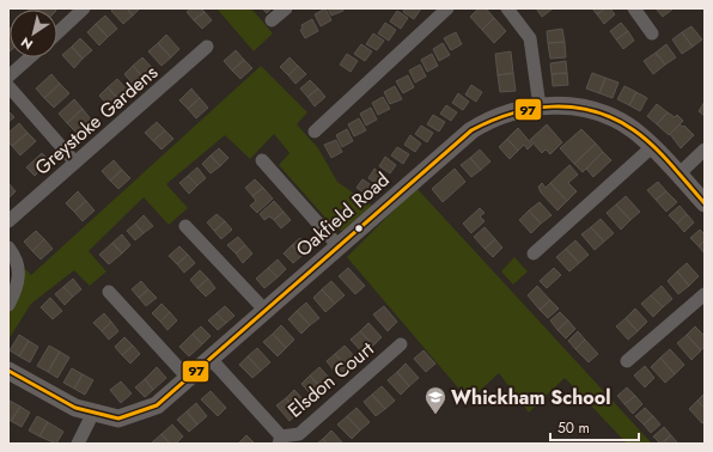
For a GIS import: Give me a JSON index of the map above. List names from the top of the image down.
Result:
{
  "streets": {
    "street": ["Greystoke Gardens", "Oakfield Road", "Elsdon Court"]
  },
  "places": {
    "school or university": ["Whickham School"]
  },
  "lines": ["transit line 97"],
  "scale_bar": "50 m",
  "north": "bottom left"
}
